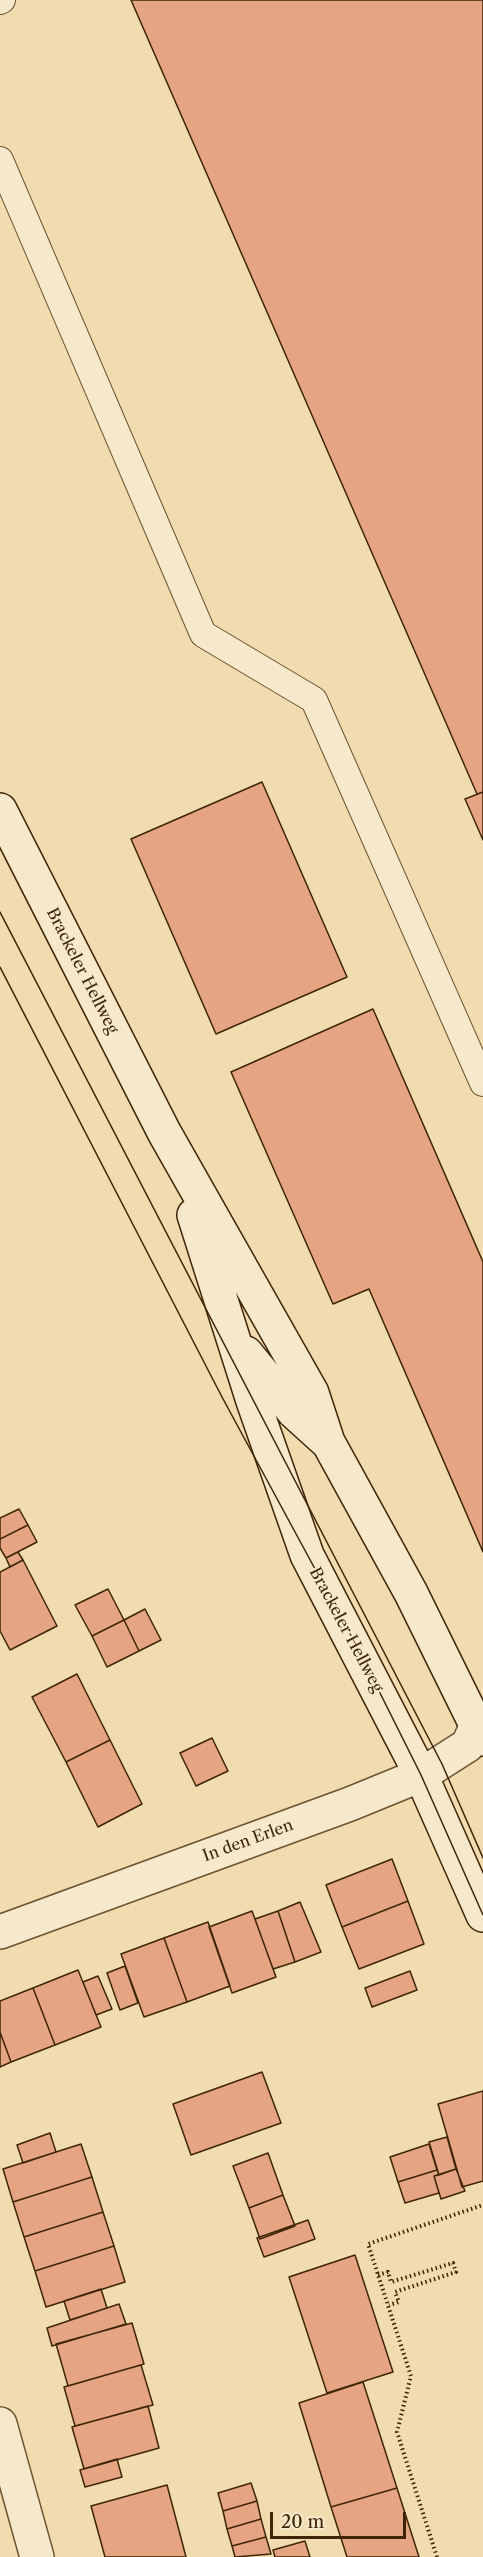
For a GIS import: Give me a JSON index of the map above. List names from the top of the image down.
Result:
{
  "streets": {
    "main road": ["Brackeler Hellweg", "In den Erlen"]
  },
  "crossings": [
    ["Brackeler Hellweg", "In den Erlen"]
  ],
  "scale_bar": "20 m"
}
